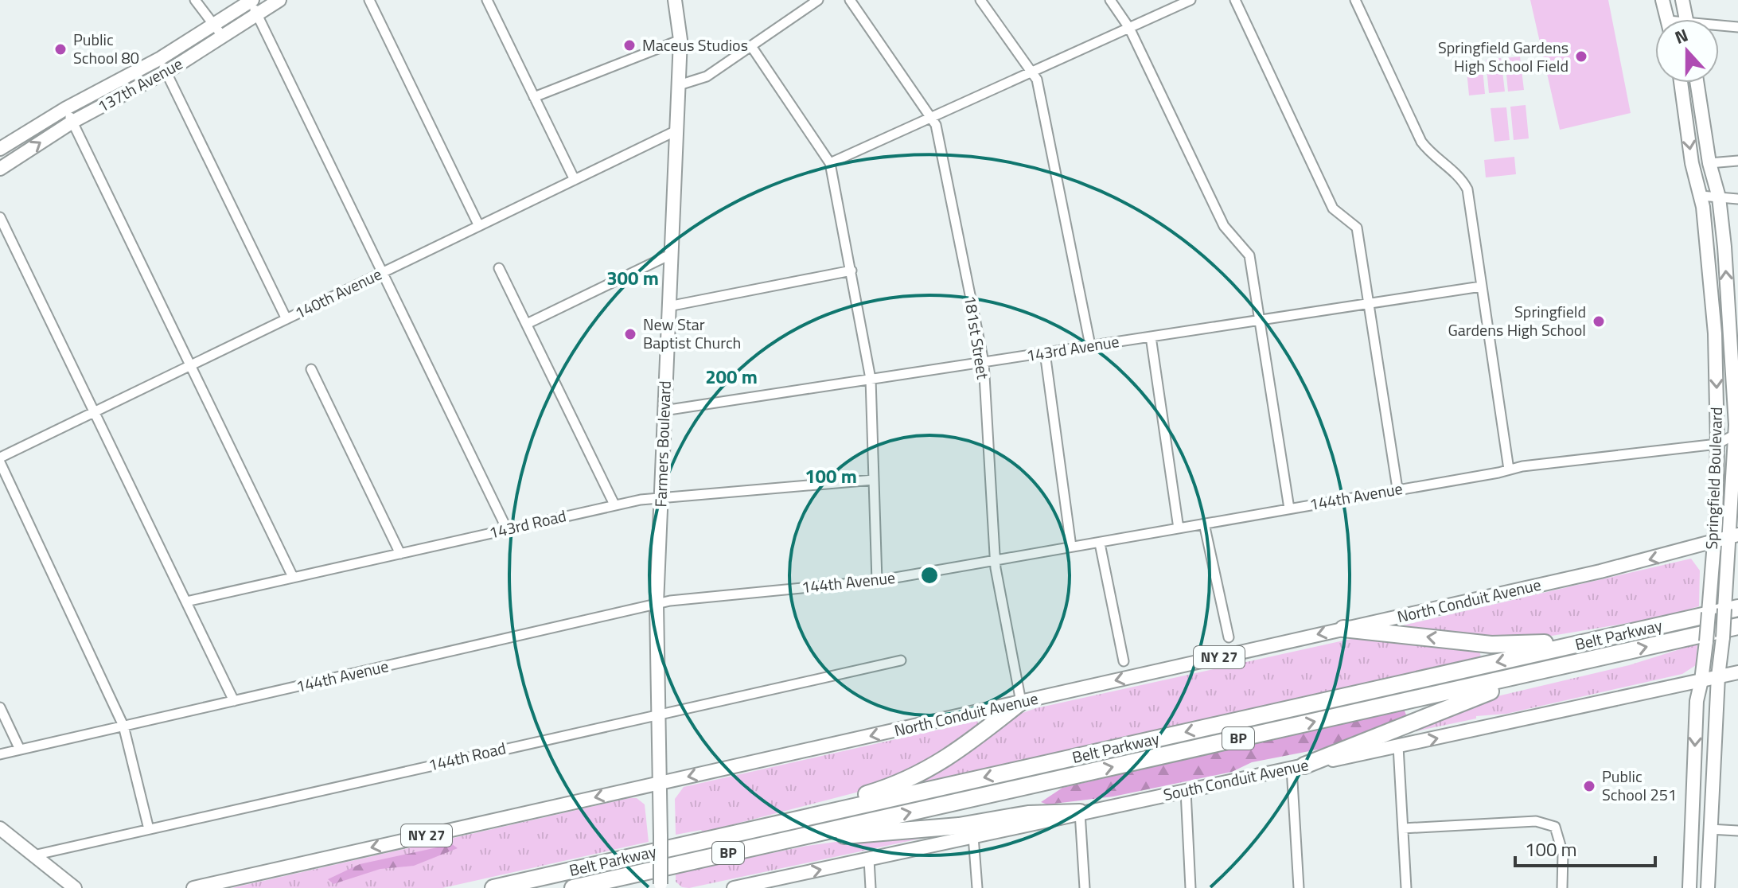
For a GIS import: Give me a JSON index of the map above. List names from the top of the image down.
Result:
{
  "streets": {
    "highway": ["Belt Parkway", "BP"],
    "main road": [
      "137th Avenue",
      "Farmers Boulevard",
      "Springfield Boulevard",
      "North Conduit Avenue",
      "NY 27",
      "South Conduit Avenue"
    ],
    "street": [
      "140th Avenue",
      "181st Street",
      "143rd Avenue",
      "144th Avenue",
      "143rd Road",
      "144th Road"
    ]
  },
  "crossings": [
    ["140th Avenue", "Farmers Boulevard"],
    ["181st Street", "143rd Avenue"],
    ["181st Street", "144th Avenue"],
    ["181st Street", "North Conduit Avenue"],
    ["143rd Avenue", "Farmers Boulevard"],
    ["Farmers Boulevard", "144th Avenue"],
    ["Farmers Boulevard", "143rd Road"],
    ["Farmers Boulevard", "North Conduit Avenue"],
    ["Farmers Boulevard", "144th Road"],
    ["Springfield Boulevard", "144th Avenue"],
    ["Springfield Boulevard", "North Conduit Avenue"],
    ["Springfield Boulevard", "South Conduit Avenue"]
  ],
  "one_way": ["North Conduit Avenue", "South Conduit Avenue"],
  "places": [
    "Maceus Studios",
    "Public School 80",
    "Springfield Gardens High School Field",
    "Springfield Gardens High School",
    "New Star Baptist Church",
    "Public School 251"
  ],
  "scale_bar": "100 m",
  "north": "top",
  "rings": ["300 m", "200 m", "100 m"]
}
